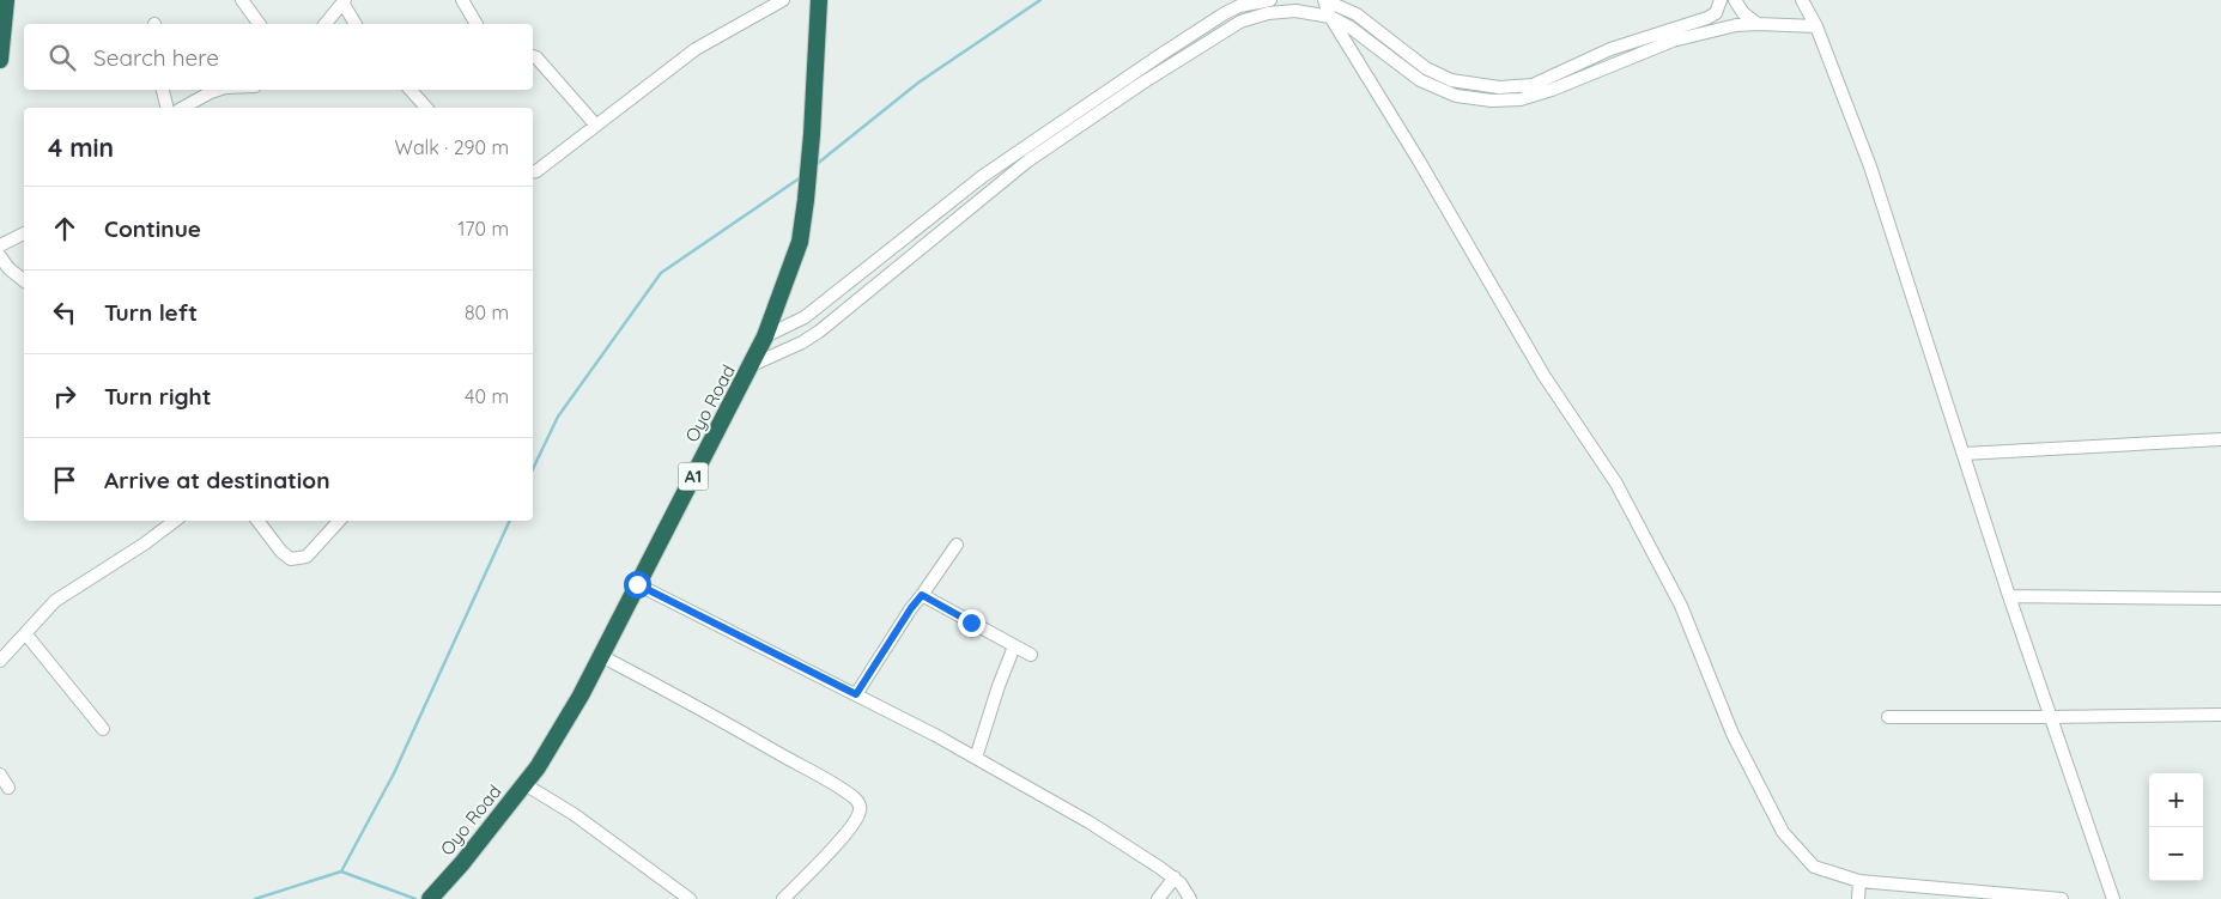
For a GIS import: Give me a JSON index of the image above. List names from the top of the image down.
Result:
{
  "streets": {
    "highway": ["Oyo Road", "A1"]
  },
  "page": {
    "search": "Search here",
    "heading": ["4 min", "Walk · 290 m"],
    "list": [
      ["Continue", "170 m"],
      ["Turn left", "80 m"],
      ["Turn right", "40 m"],
      "Arrive at destination"
    ],
    "map_buttons": ["+", "−"]
  }
}
